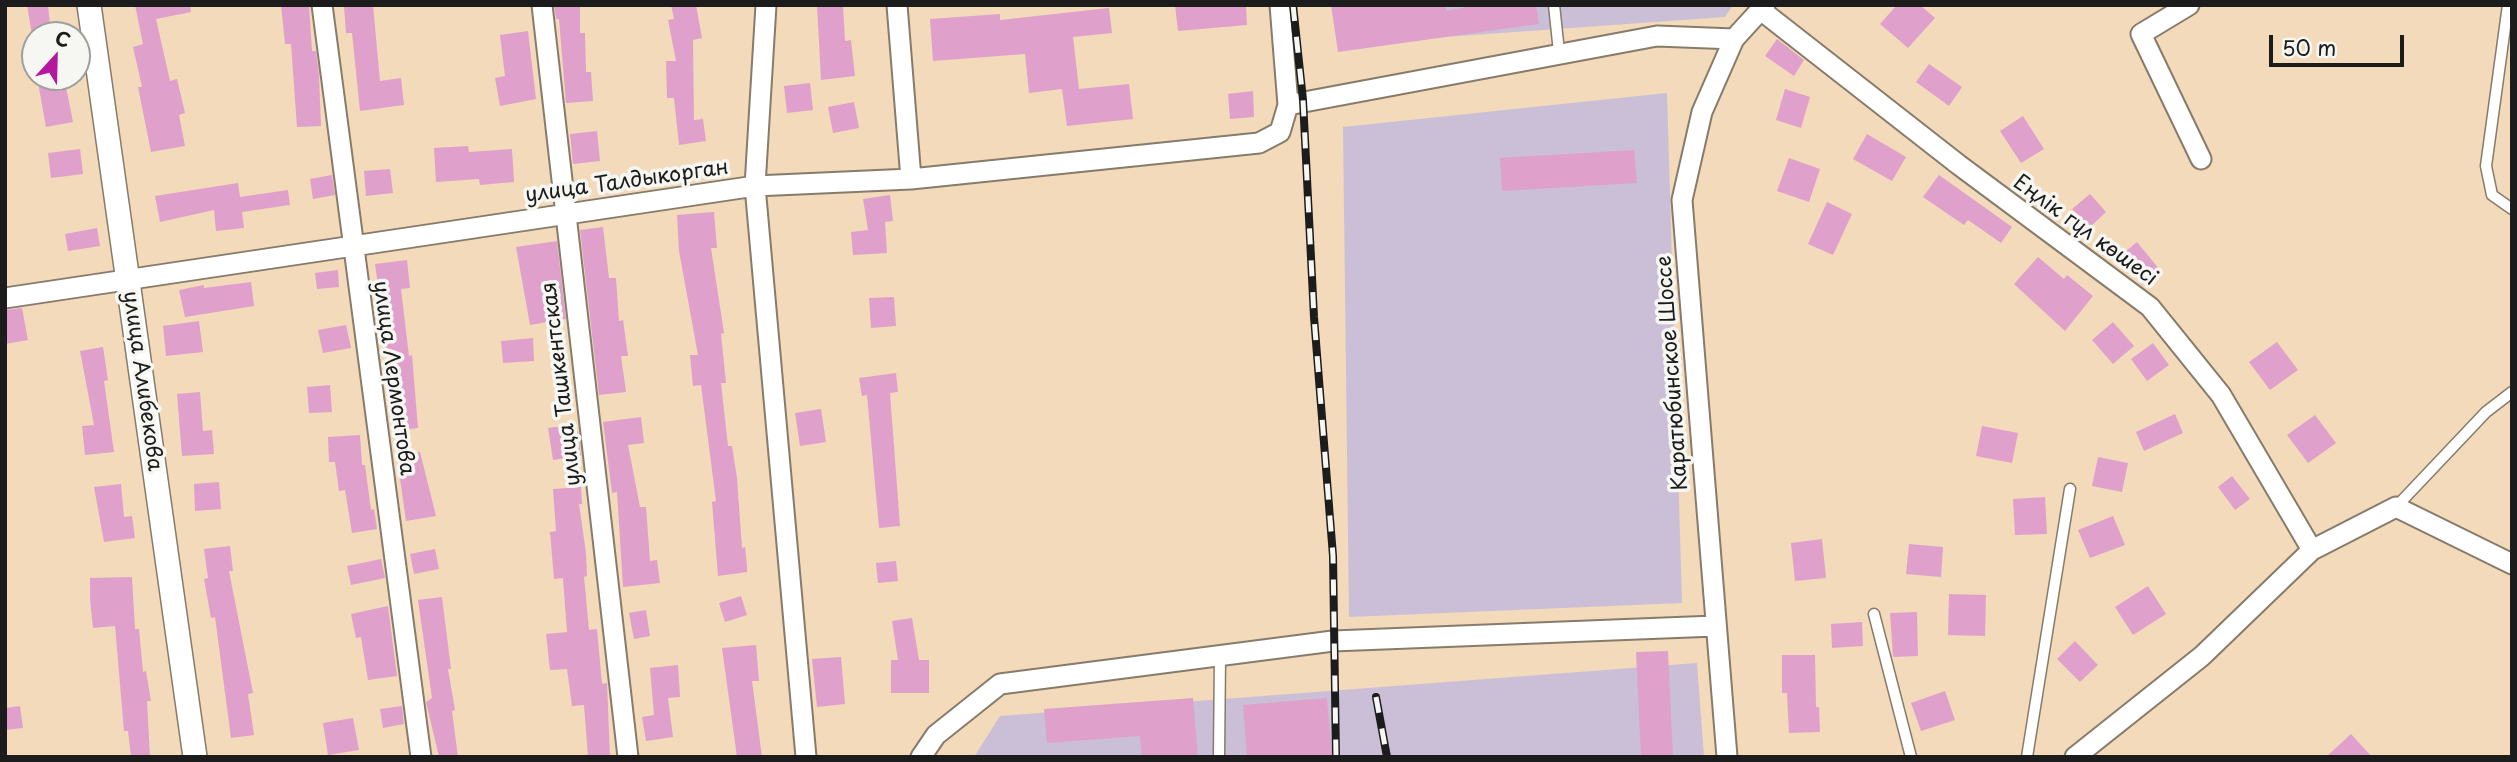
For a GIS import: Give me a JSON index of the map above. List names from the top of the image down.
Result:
{
  "streets": {
    "street": [
      "улица Талдыкорган",
      "Еңлік гүл көшесі",
      "Каратюбинское Шоссе",
      "улица Лермонтова",
      "улица Алибекова",
      "улица Ташкентская"
    ]
  },
  "crossings": [
    ["улица Талдыкорган", "улица Лермонтова"],
    ["улица Талдыкорган", "улица Алибекова"],
    ["улица Талдыкорган", "улица Ташкентская"],
    ["Еңлік гүл көшесі", "Каратюбинское Шоссе"]
  ],
  "scale_bar": "50 m",
  "north": "top"
}
